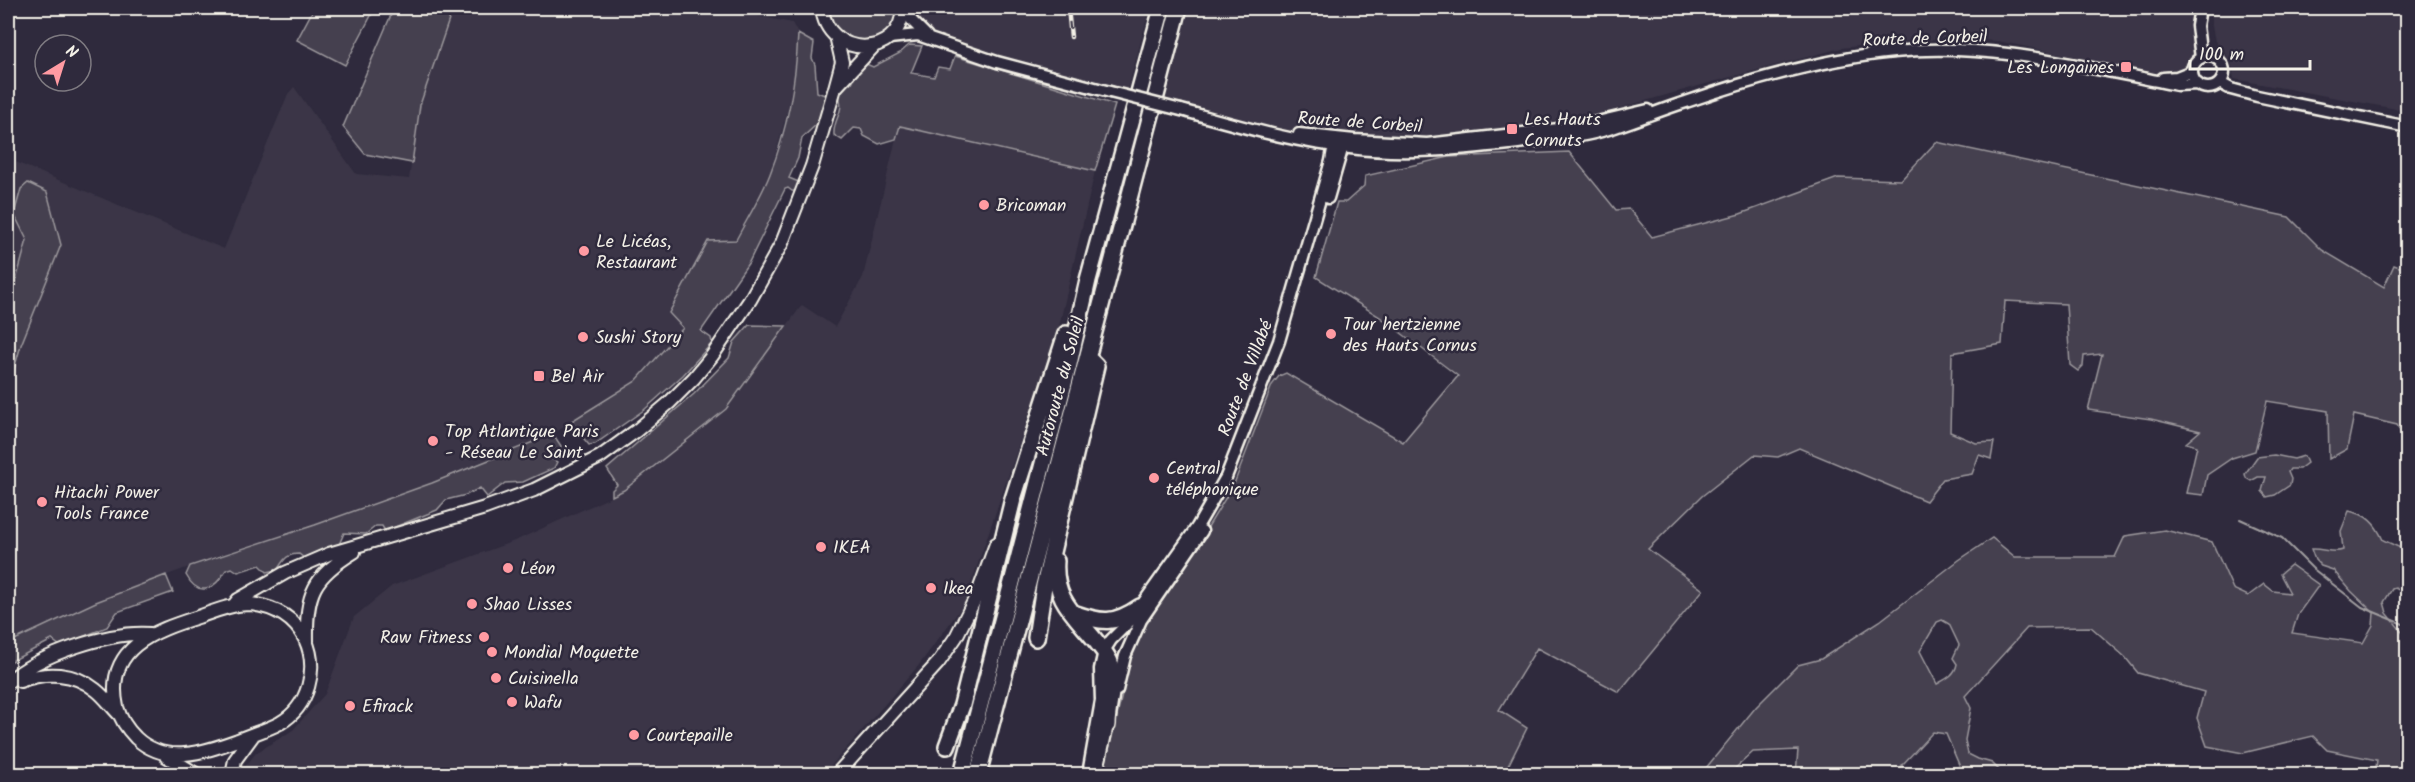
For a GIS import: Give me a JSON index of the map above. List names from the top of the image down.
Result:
{
  "streets": {
    "highway": ["Autoroute du Soleil"],
    "main road": ["Route de Villabé"],
    "street": ["Route de Corbeil"]
  },
  "crossings": [
    ["Route de Corbeil", "Route de Villabé"]
  ],
  "places": {
    "transit": ["Les Longaines", "Les Hauts Cornuts", "Bel Air"],
    "other": [
      "Bricoman",
      "Le Licéas, Restaurant",
      "Tour hertzienne des Hauts Cornus",
      "Sushi Story",
      "Top Atlantique Paris - Réseau Le Saint",
      "Central téléphonique",
      "Hitachi Power Tools France",
      "IKEA",
      "Léon",
      "Ikea",
      "Shao Lisses",
      "Raw Fitness",
      "Mondial Moquette",
      "Cuisinella",
      "Wafu",
      "Efirack",
      "Courtepaille"
    ]
  },
  "scale_bar": "100 m",
  "north": "top right"
}
